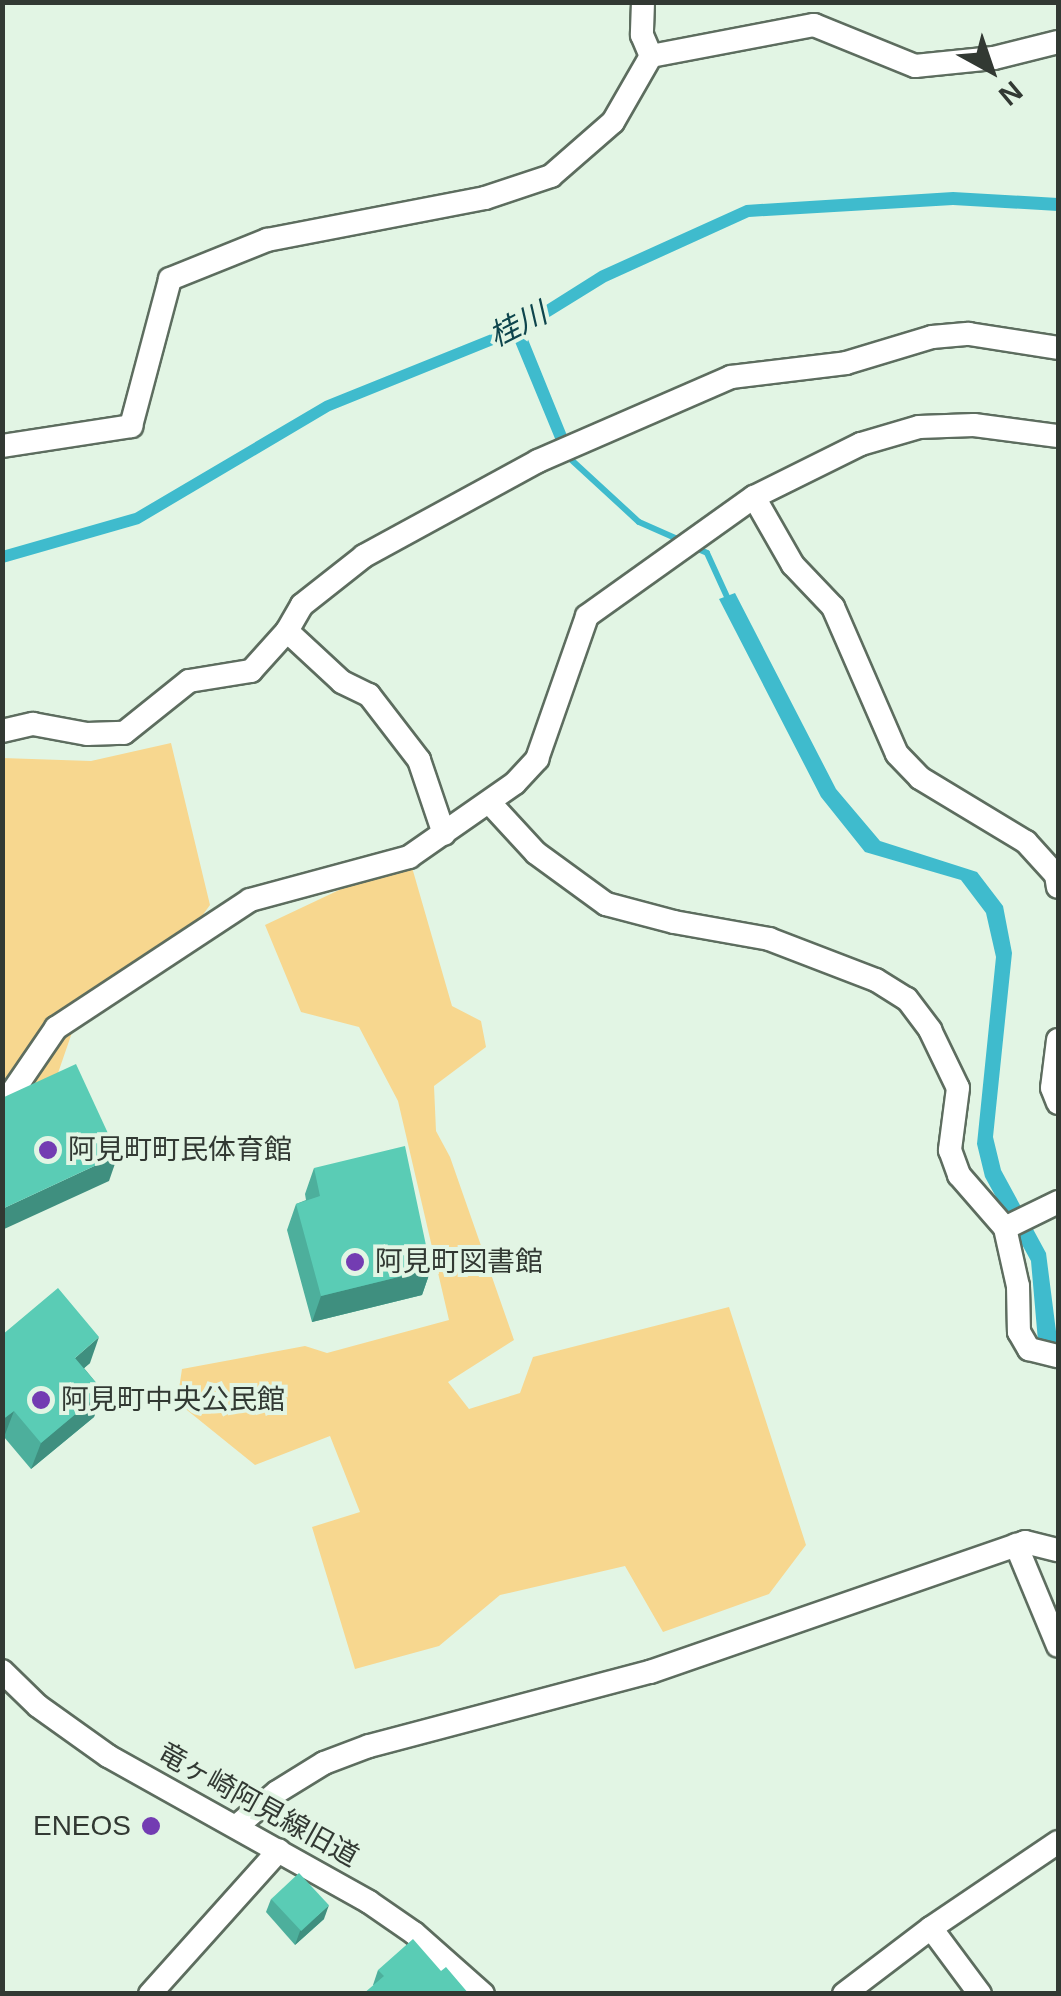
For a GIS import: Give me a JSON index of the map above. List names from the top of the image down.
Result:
{
  "streets": {
    "street": ["竜ヶ崎阿見線旧道"]
  },
  "water": ["桂川"],
  "places": [
    "阿見町町民体育館",
    "阿見町図書館",
    "阿見町中央公民館",
    "ENEOS"
  ],
  "north": "bottom right"
}
